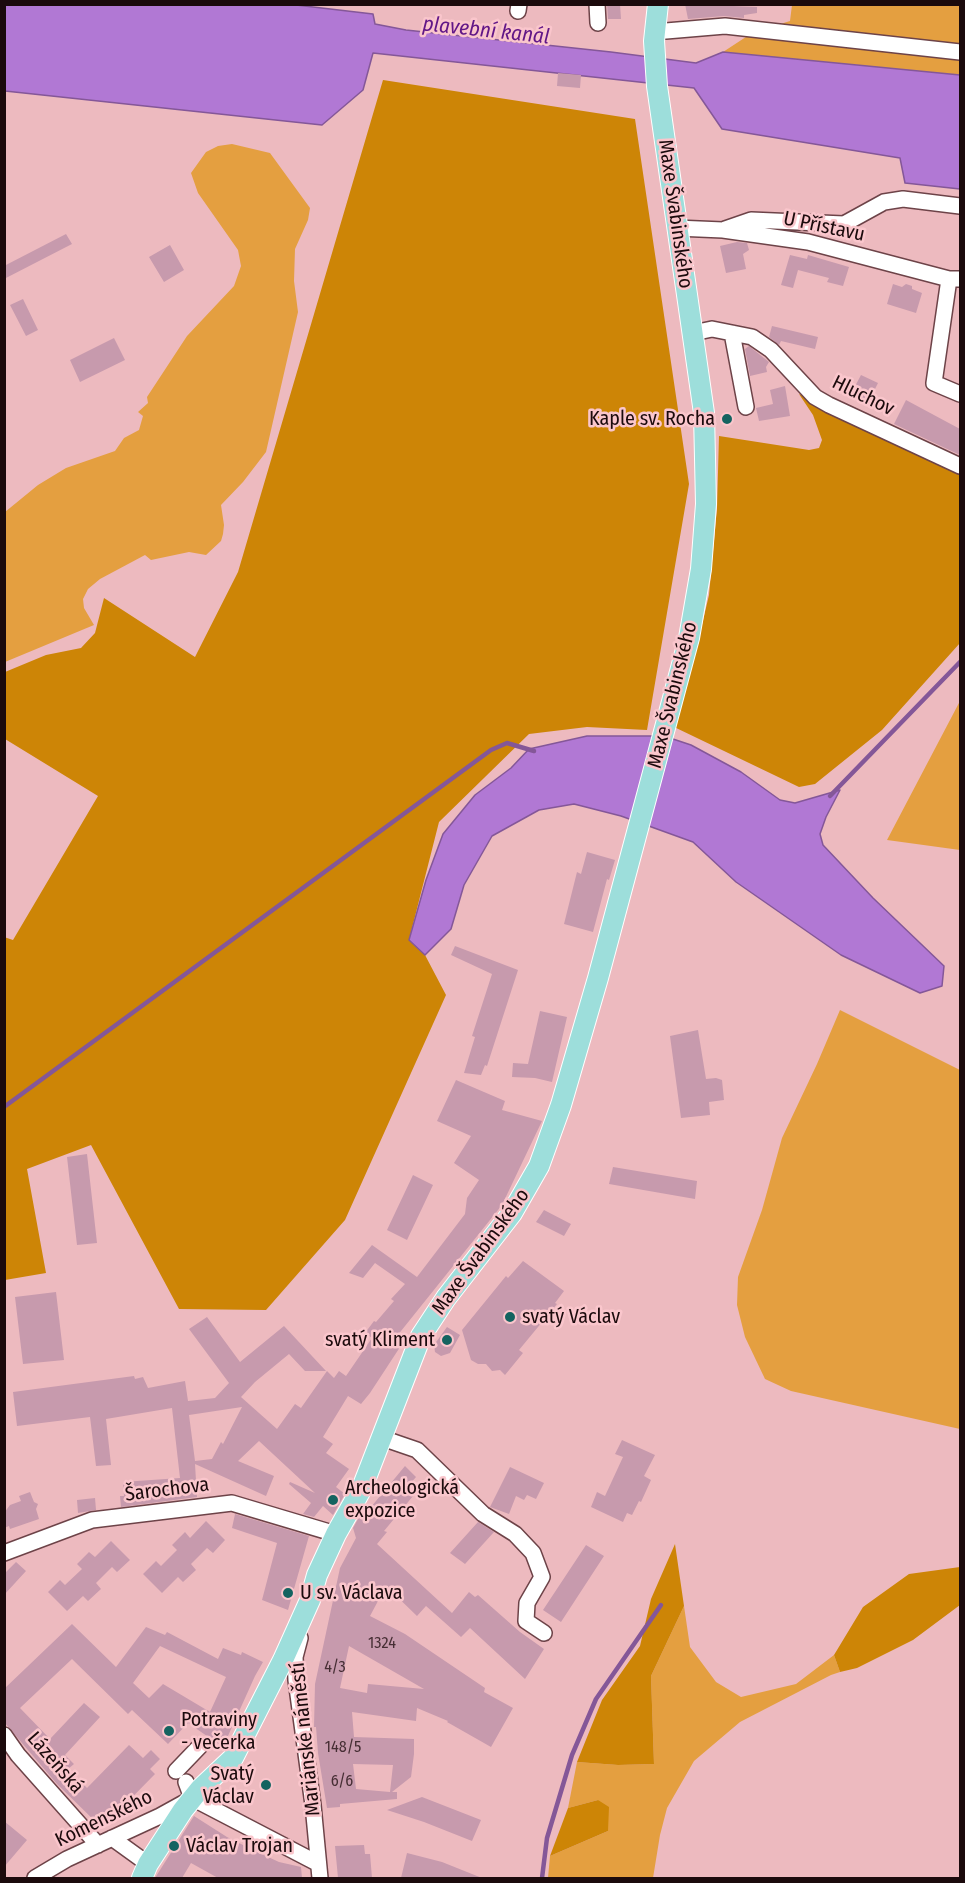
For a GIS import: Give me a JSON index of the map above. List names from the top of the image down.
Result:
{
  "streets": {
    "main road": ["Maxe Švabinského", "Mariánské náměstí"],
    "street": [
      "U Přístavu",
      "Hluchov",
      "Šarochova",
      "Lázeňská",
      "Komenského"
    ]
  },
  "crossings": [
    ["Maxe Švabinského", "U Přístavu"],
    ["Maxe Švabinského", "Hluchov"],
    ["Maxe Švabinského", "Šarochova"],
    ["Mariánské náměstí", "Komenského"],
    ["Lázeňská", "Komenského"]
  ],
  "water": ["plavební kanál"],
  "places": [
    "Kaple sv. Rocha",
    "svatý Václav",
    "svatý Kliment",
    "Archeologická expozice",
    "U sv. Václava",
    "Potraviny - večerka",
    "Svatý Václav",
    "Václav Trojan"
  ],
  "house_numbers": [
    "1324",
    "4/3",
    "148/5",
    "6/6"
  ]
}
